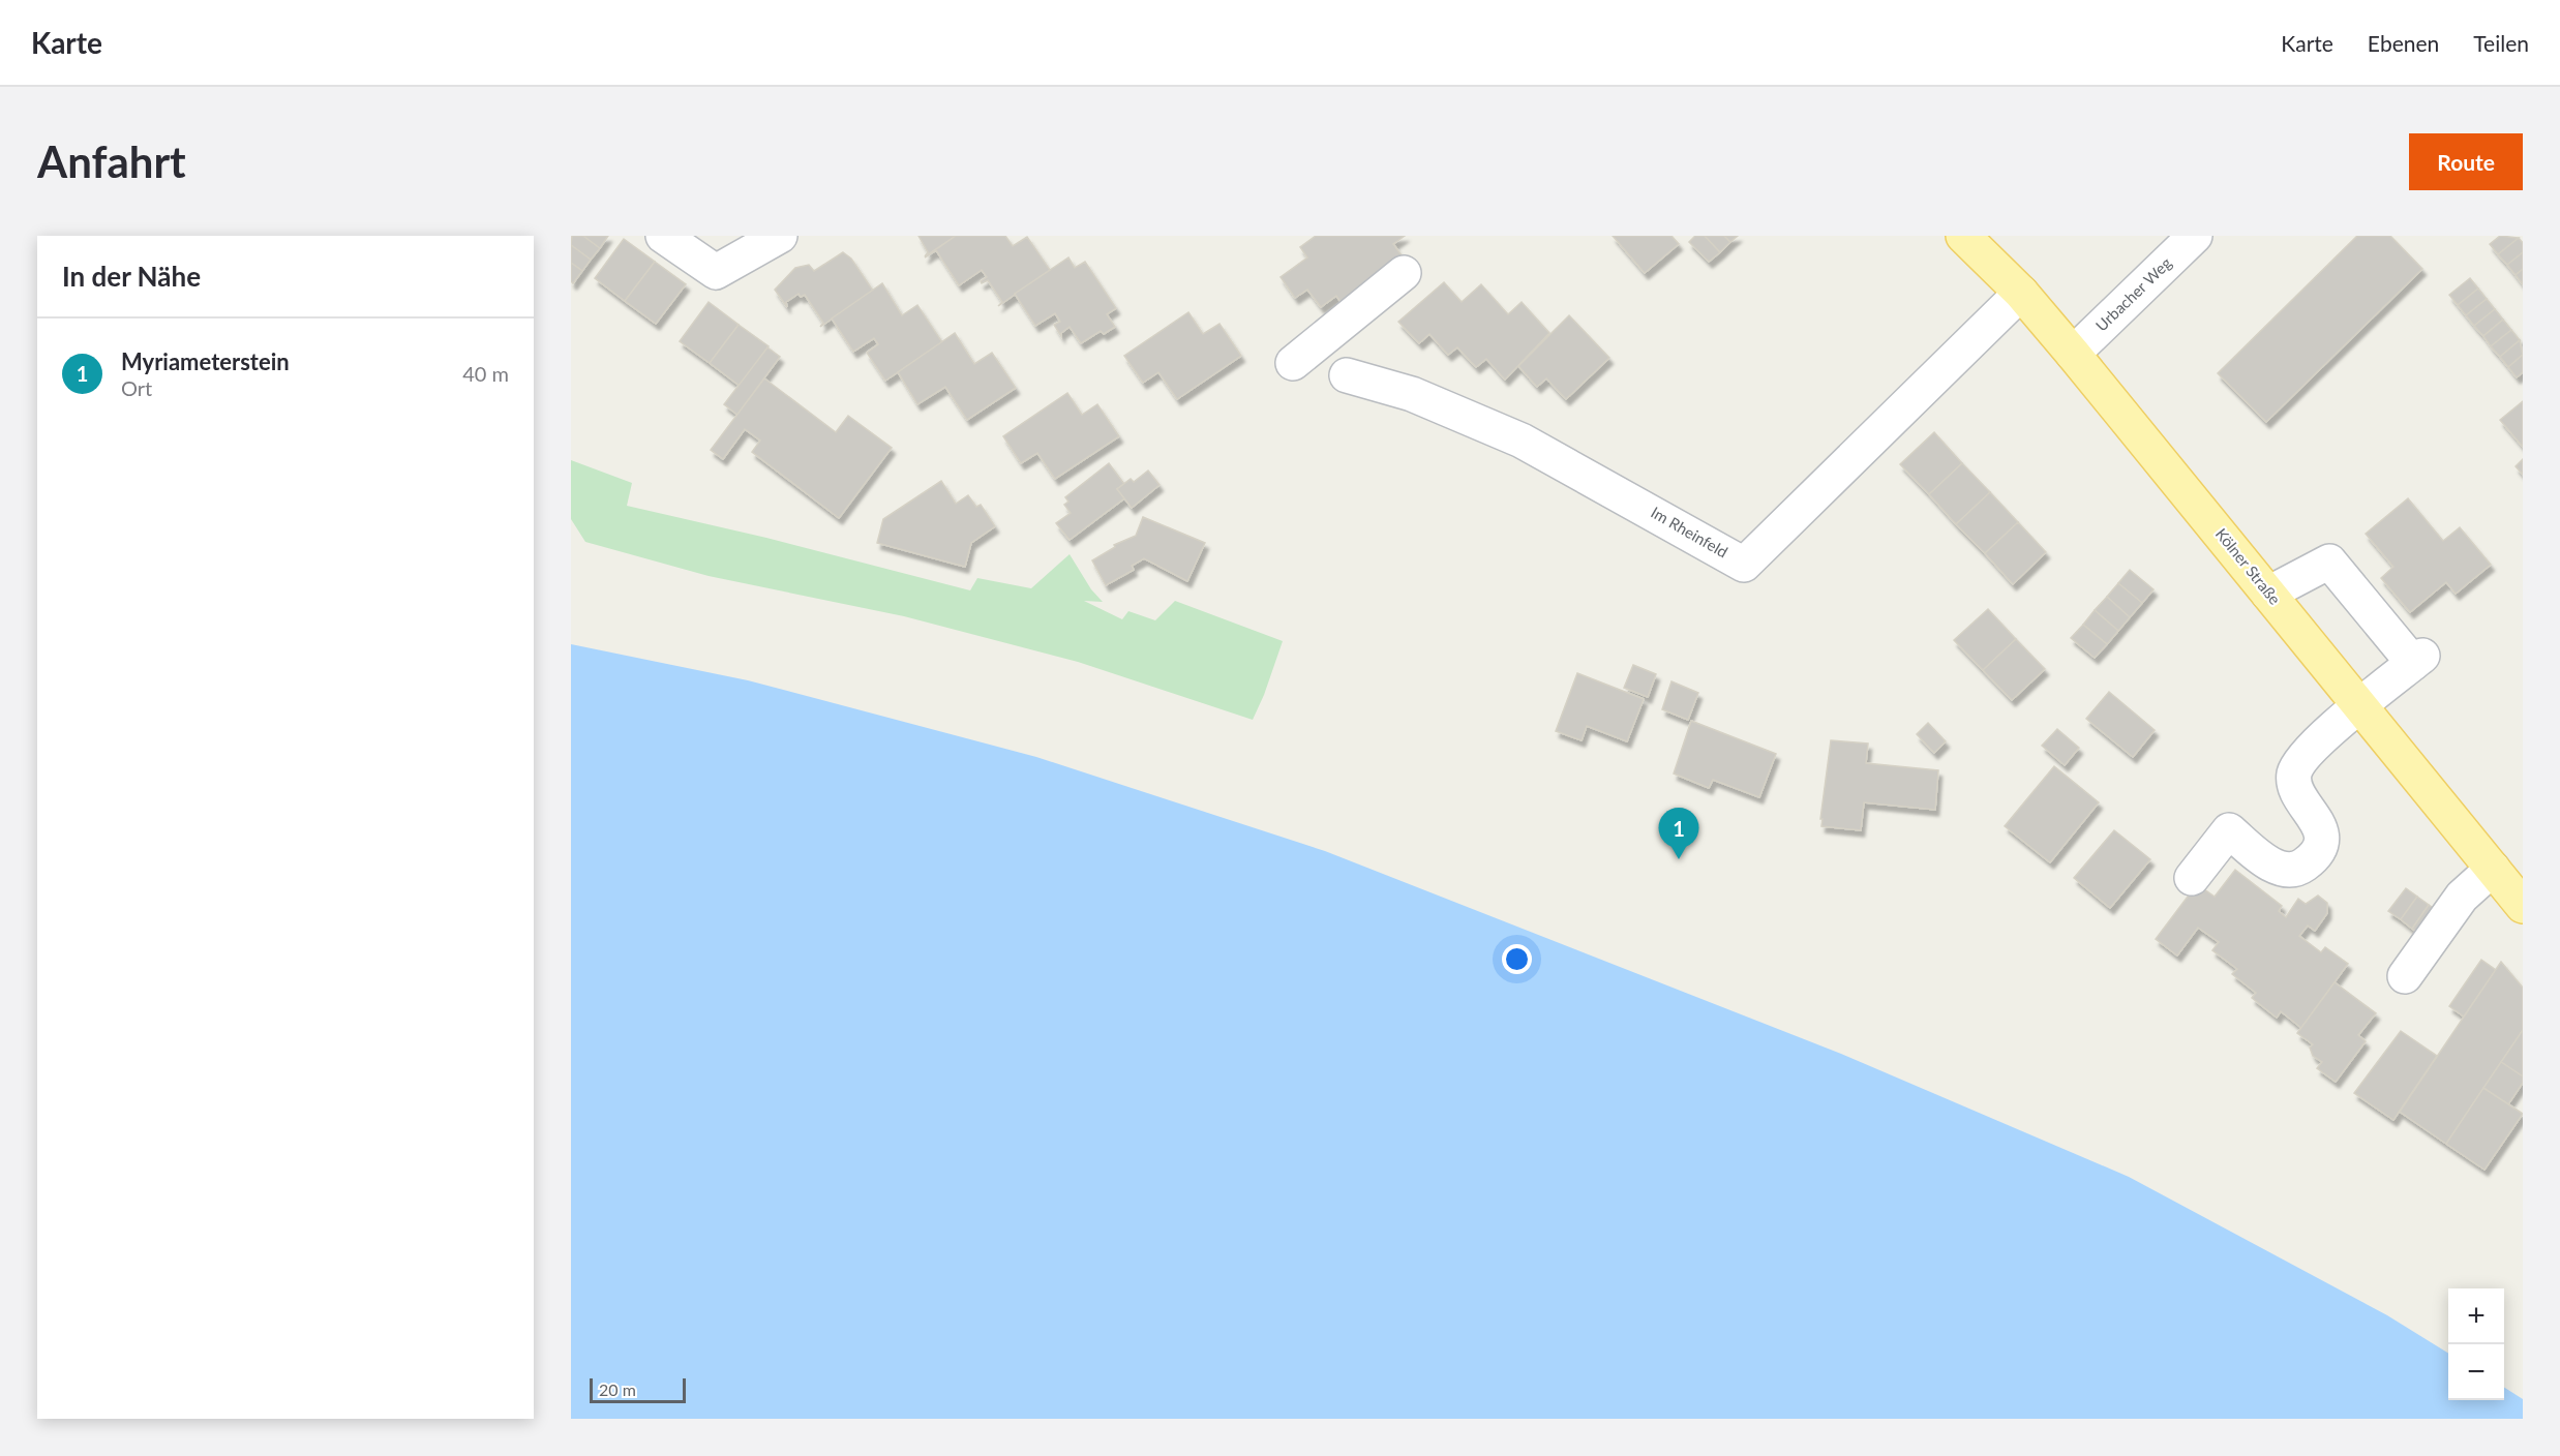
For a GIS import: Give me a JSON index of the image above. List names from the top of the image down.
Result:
{
  "streets": {
    "main road": ["Kölner Straße"],
    "street": ["Urbacher Weg", "Im Rheinfeld"]
  },
  "crossings": [
    ["Urbacher Weg", "Kölner Straße"],
    ["Im Rheinfeld", "Kölner Straße"]
  ],
  "scale_bar": "20 m",
  "page": {
    "header": "Karte",
    "nav": ["Karte", "Ebenen", "Teilen"],
    "buttons": "Route",
    "title": "Anfahrt",
    "heading": "In der Nähe",
    "list": [
      {
        "mark": "1",
        "name": "Myriameterstein",
        "note": "Ort",
        "value": "40 m"
      }
    ],
    "pins": "1",
    "map_buttons": ["+", "−"],
    "scale": "20 m"
  }
}
